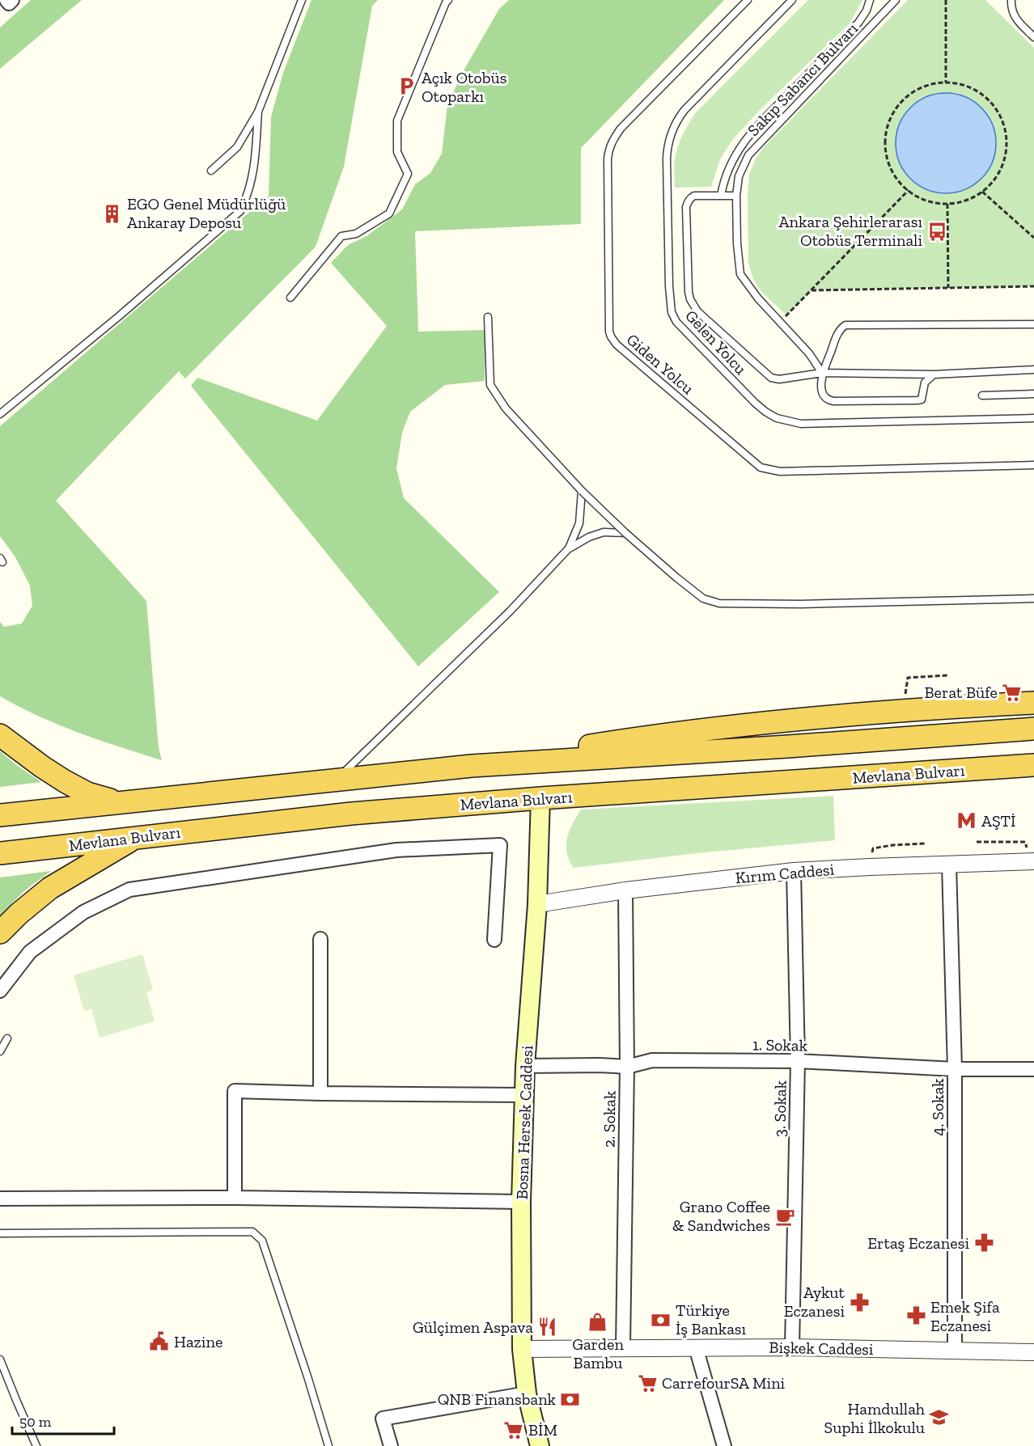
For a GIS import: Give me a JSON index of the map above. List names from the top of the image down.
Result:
{
  "streets": {
    "highway": ["Mevlana Bulvarı"],
    "main road": ["Bosna Hersek Caddesi"],
    "street": [
      "Kırım Caddesi",
      "1. Sokak",
      "4. Sokak",
      "3. Sokak",
      "2. Sokak",
      "Bişkek Caddesi"
    ],
    "lane": ["Sakıp Sabancı Bulvarı", "Gelen Yolcu", "Giden Yolcu"]
  },
  "crossings": [
    ["Mevlana Bulvarı", "Bosna Hersek Caddesi"],
    ["Kırım Caddesi", "4. Sokak"],
    ["Kırım Caddesi", "3. Sokak"],
    ["Kırım Caddesi", "2. Sokak"],
    ["Kırım Caddesi", "Bosna Hersek Caddesi"],
    ["1. Sokak", "4. Sokak"],
    ["1. Sokak", "3. Sokak"],
    ["1. Sokak", "2. Sokak"],
    ["1. Sokak", "Bosna Hersek Caddesi"],
    ["4. Sokak", "Bişkek Caddesi"],
    ["3. Sokak", "Bişkek Caddesi"],
    ["2. Sokak", "Bişkek Caddesi"],
    ["Bosna Hersek Caddesi", "Bişkek Caddesi"]
  ],
  "places": {
    "parking": ["Açık Otobüs Otoparkı"],
    "building": ["EGO Genel Müdürlüğü Ankaray Deposu"],
    "bus stop": ["Ankara Şehirlerarası Otobüs Terminali"],
    "supermarket": ["Berat Büfe", "CarrefourSA Mini", "BİM"],
    "metro station": ["AŞTİ"],
    "cafe": ["Grano Coffee & Sandwiches"],
    "pharmacy": ["Ertaş Eczanesi", "Aykut Eczanesi", "Emek Şifa Eczanesi"],
    "bank": ["Türkiye İş Bankası", "QNB Finansbank"],
    "shop": ["Garden Bambu"],
    "restaurant": ["Gülçimen Aspava"],
    "public building": ["Hazine"],
    "school or university": ["Hamdullah Suphi İlkokulu"]
  },
  "scale_bar": "50 m"
}
